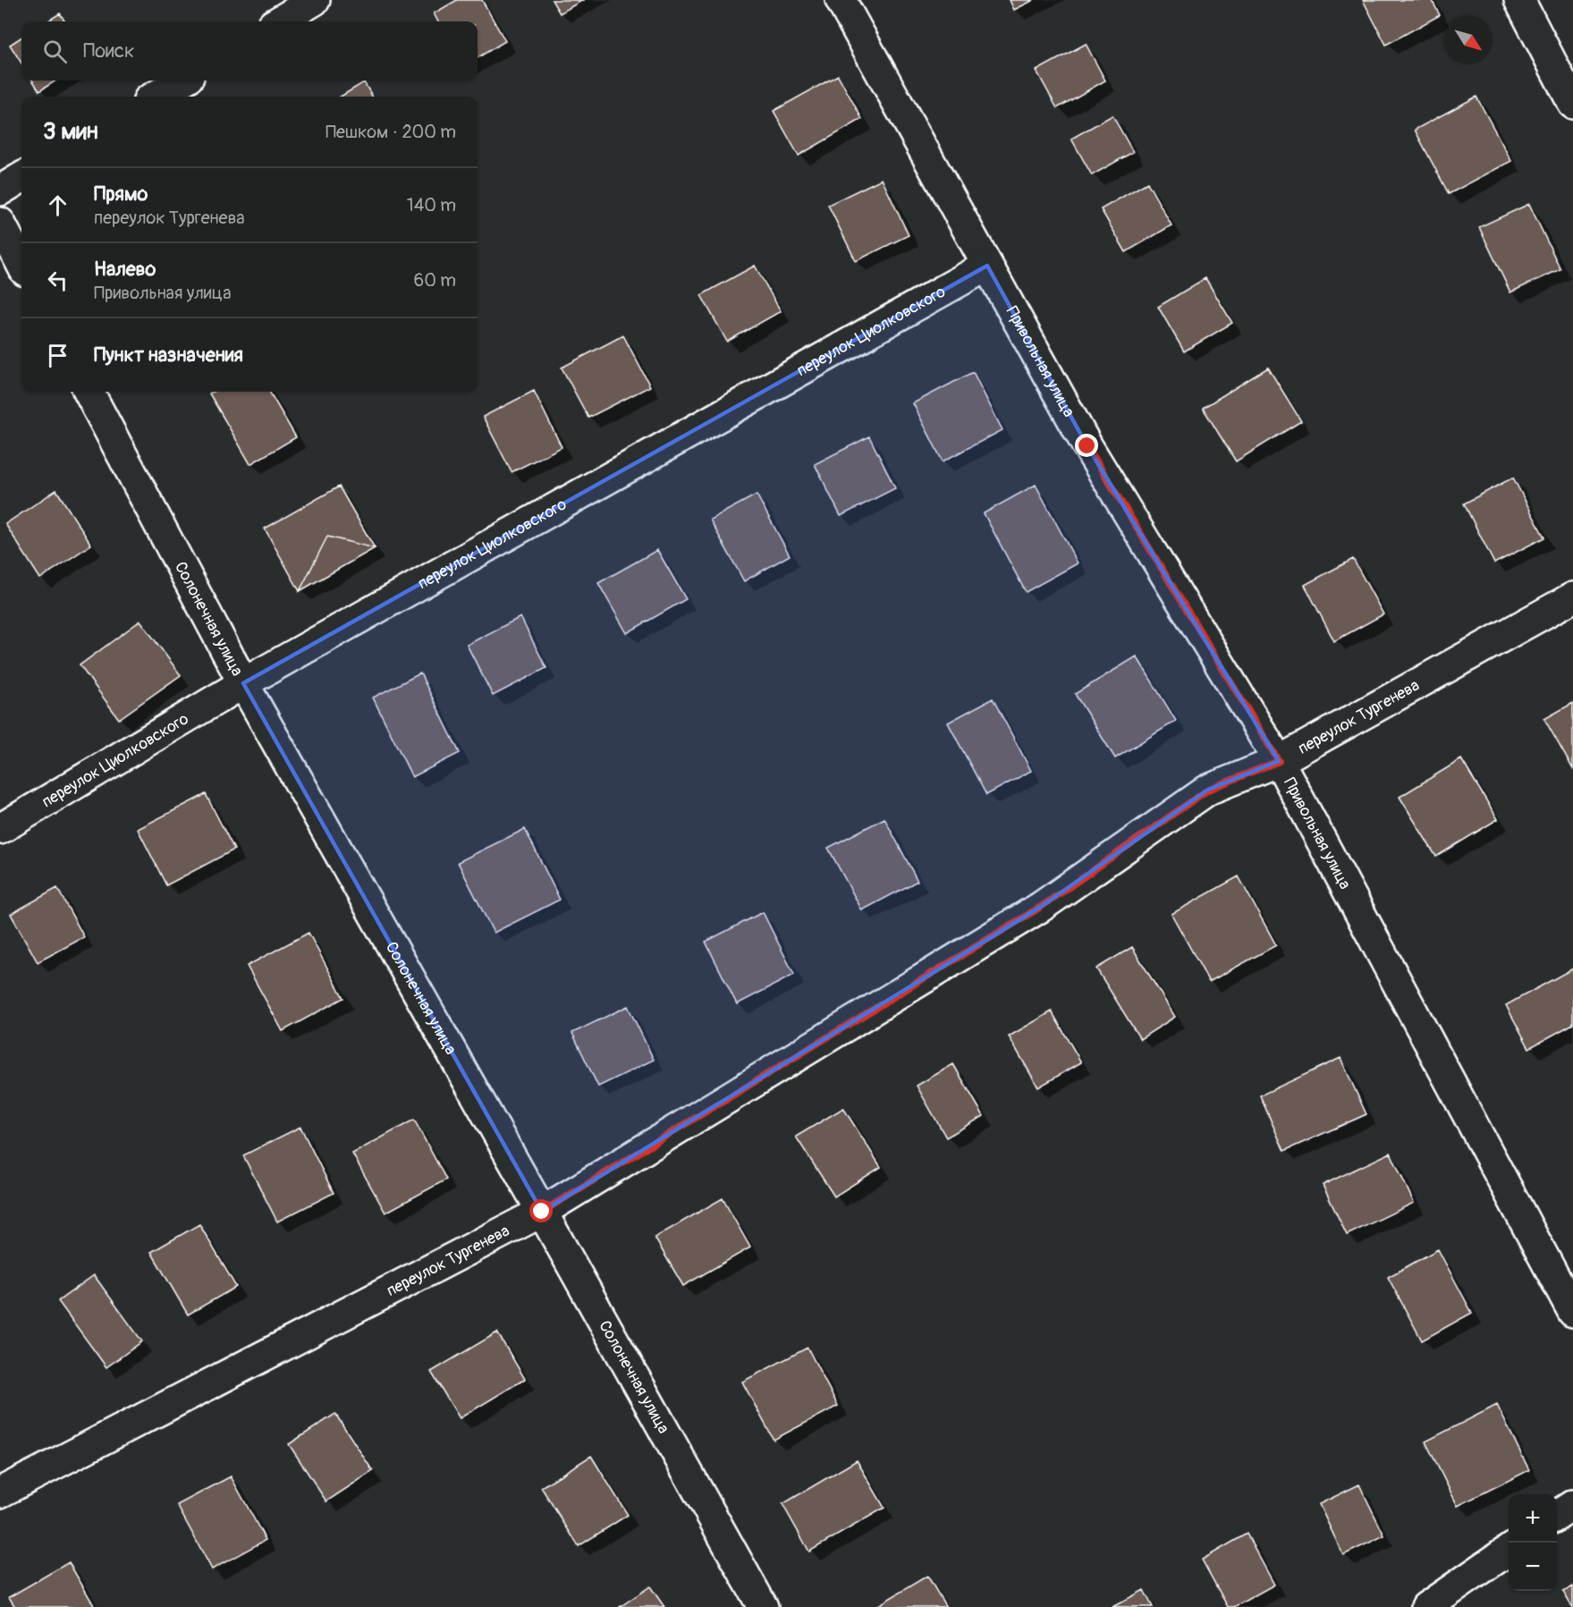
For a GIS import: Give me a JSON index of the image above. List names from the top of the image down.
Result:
{
  "streets": {
    "street": [
      "переулок Циолковского",
      "Привольная улица",
      "Солонечная улица",
      "переулок Тургенева"
    ]
  },
  "crossings": [
    ["переулок Циолковского", "Привольная улица"],
    ["переулок Циолковского", "Солонечная улица"],
    ["Привольная улица", "переулок Тургенева"],
    ["Солонечная улица", "переулок Тургенева"]
  ],
  "north": "bottom right",
  "page": {
    "search": "Поиск",
    "heading": ["3 мин", "Пешком · 200 m"],
    "list": [
      ["Прямо", "переулок Тургенева", "140 m"],
      ["Налево", "Привольная улица", "60 m"],
      "Пункт назначения"
    ],
    "map_buttons": ["+", "−"]
  }
}
